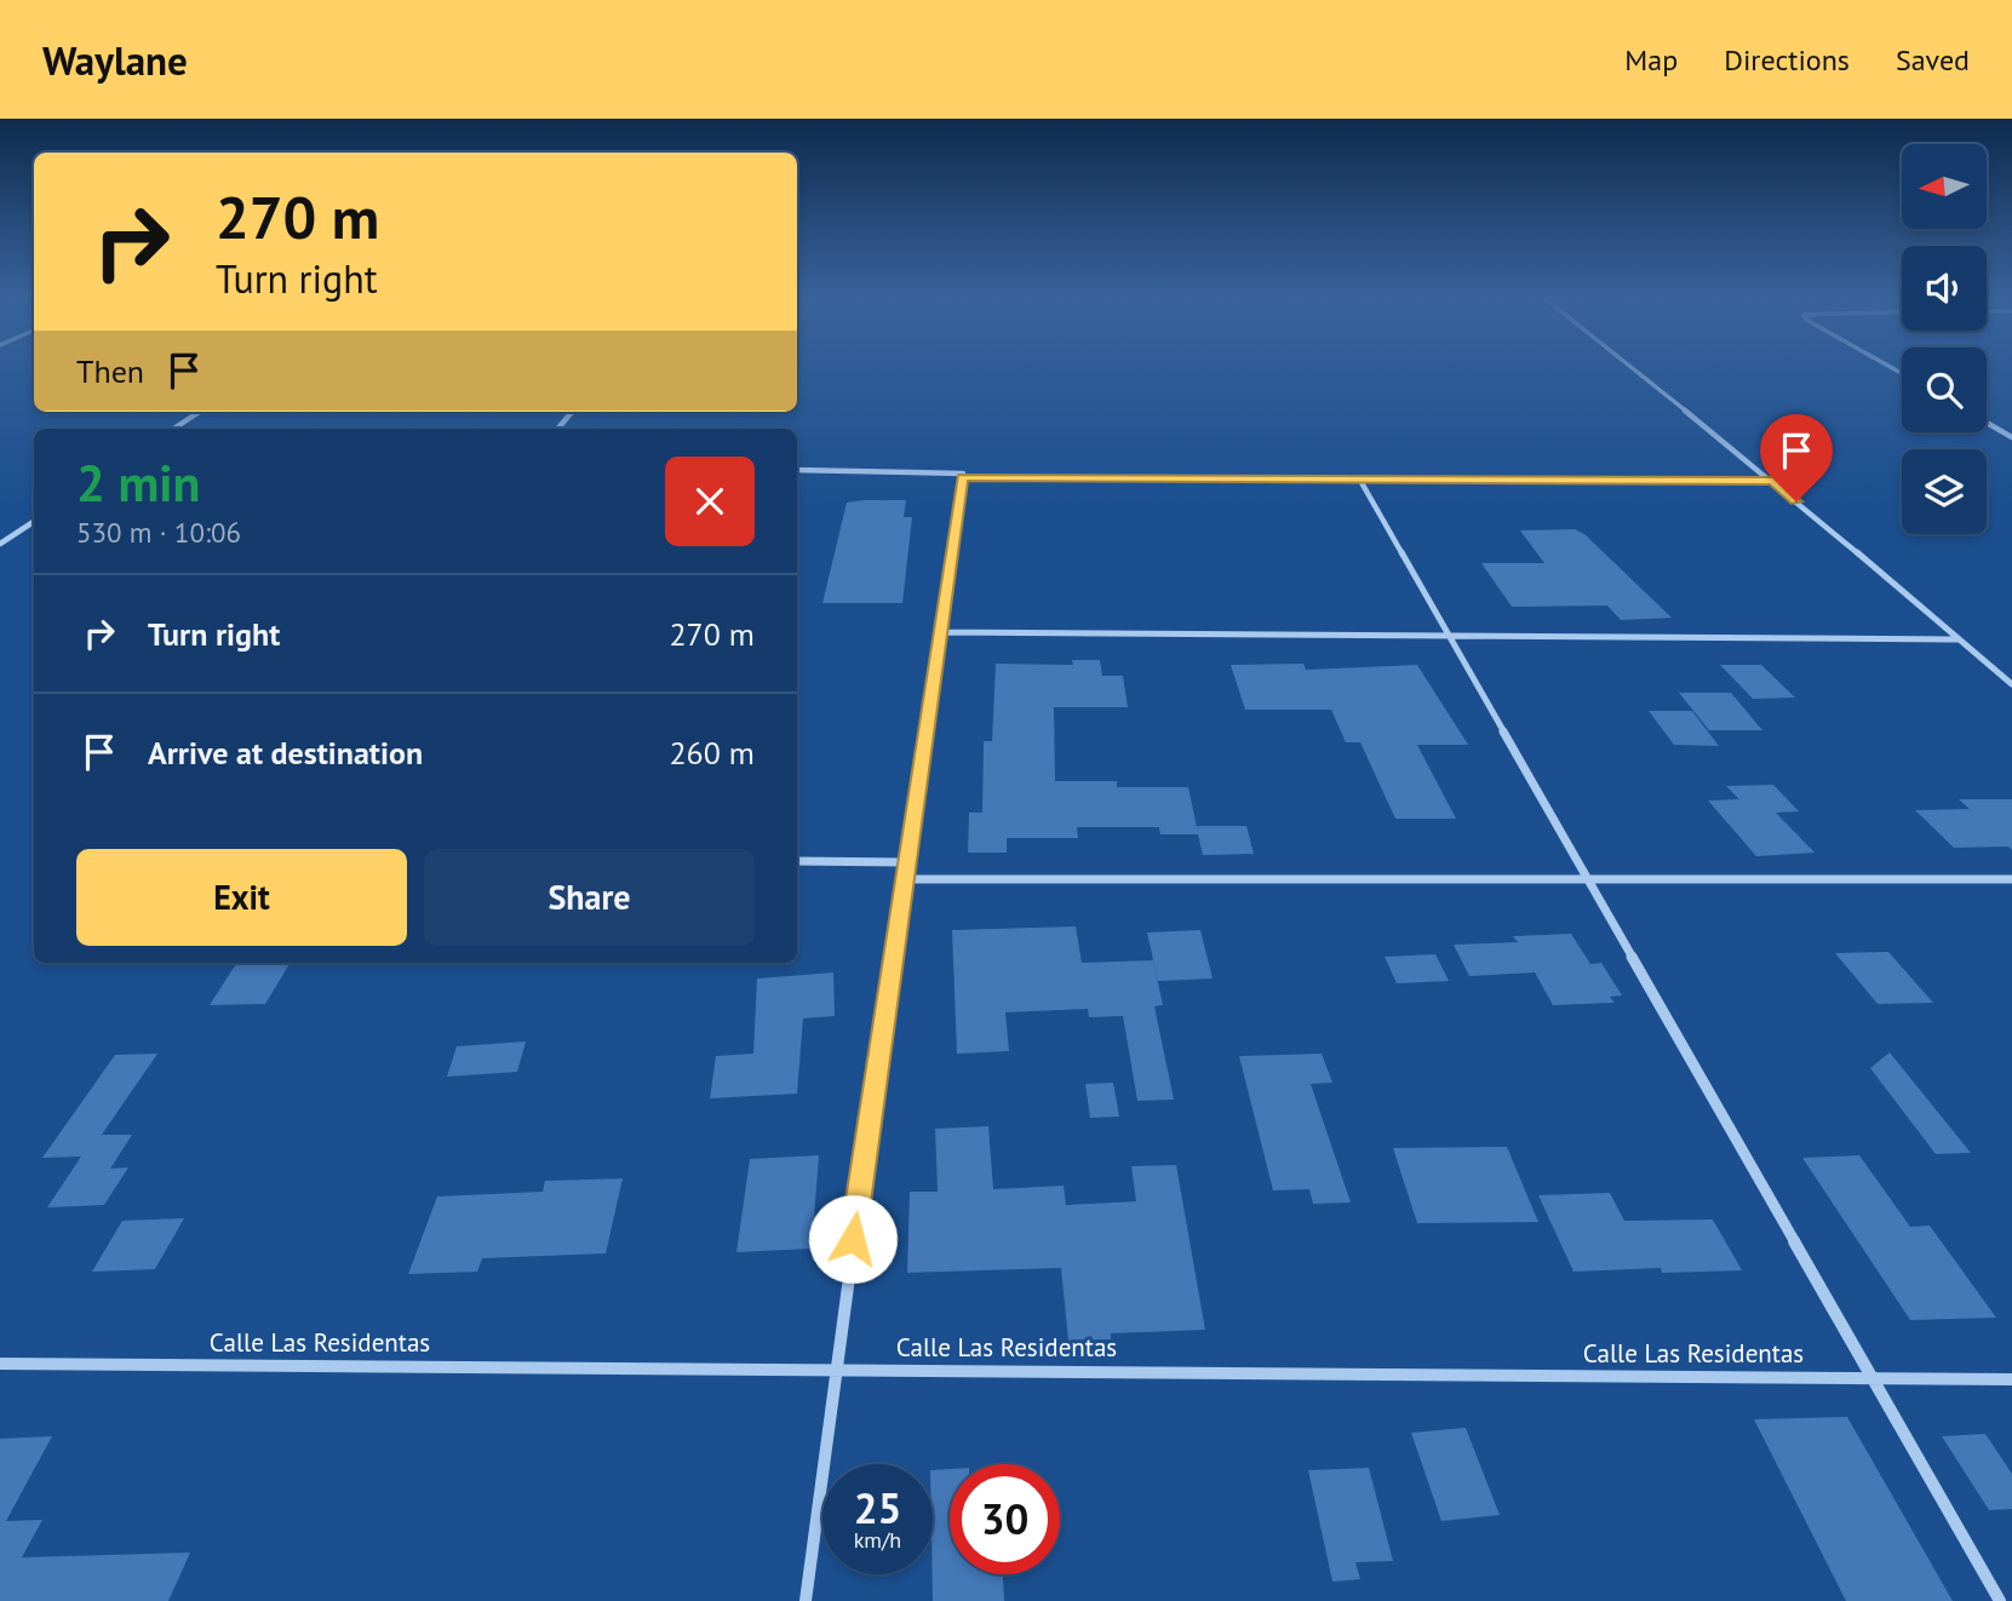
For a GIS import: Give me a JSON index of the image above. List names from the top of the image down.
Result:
{
  "streets": {
    "street": ["Calle Las Residentas"]
  },
  "north": "left",
  "page": {
    "header": "Waylane",
    "nav": ["Map", "Directions", "Saved"],
    "turn": ["270 m", "Turn right"],
    "then": "Then",
    "heading": ["2 min", "530 m · 10:06"],
    "list": [
      {
        "name": "Turn right",
        "value": "270 m"
      },
      {
        "name": "Arrive at destination",
        "value": "260 m"
      }
    ],
    "buttons": ["Exit", "Share"],
    "speed": "25 km/h",
    "limit": "30"
  }
}
